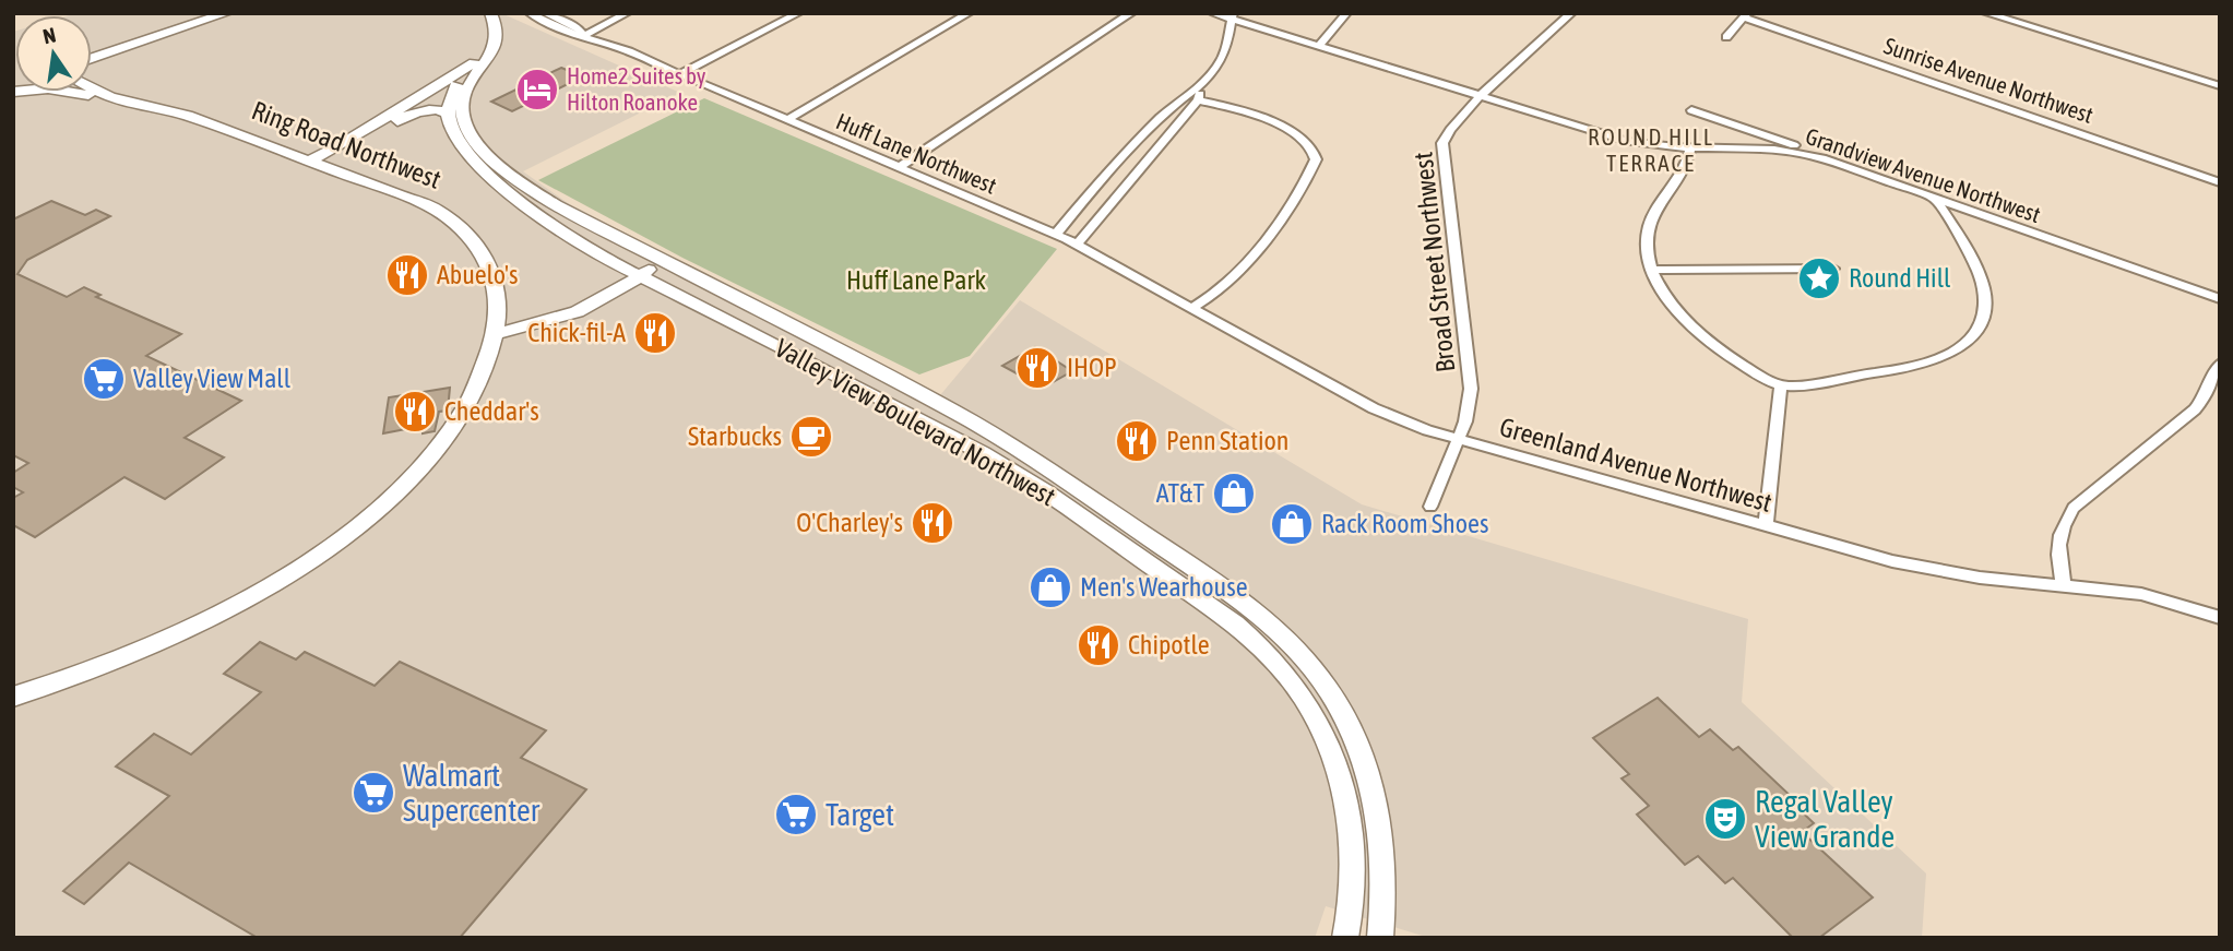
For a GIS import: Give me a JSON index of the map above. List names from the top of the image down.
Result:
{
  "streets": {
    "main road": ["Ring Road Northwest", "Valley View Boulevard Northwest"],
    "street": [
      "Sunrise Avenue Northwest",
      "Huff Lane Northwest",
      "Grandview Avenue Northwest",
      "Broad Street Northwest",
      "Greenland Avenue Northwest"
    ]
  },
  "crossings": [
    ["Huff Lane Northwest", "Greenland Avenue Northwest"],
    ["Grandview Avenue Northwest", "Broad Street Northwest"],
    ["Broad Street Northwest", "Greenland Avenue Northwest"]
  ],
  "districts": ["ROUND HILL TERRACE"],
  "parks": ["Huff Lane Park"],
  "places": {
    "hotel": ["Home2 Suites by Hilton Roanoke"],
    "restaurant": [
      "Abuelo's",
      "Chick-fil-A",
      "IHOP",
      "Cheddar's",
      "Penn Station",
      "O'Charley's",
      "Chipotle"
    ],
    "place": ["Round Hill"],
    "supermarket": ["Valley View Mall", "Walmart Supercenter", "Target"],
    "cafe": ["Starbucks"],
    "shop": ["AT&T", "Rack Room Shoes", "Men's Wearhouse"],
    "theatre": ["Regal Valley View Grande"]
  },
  "north": "top"
}
